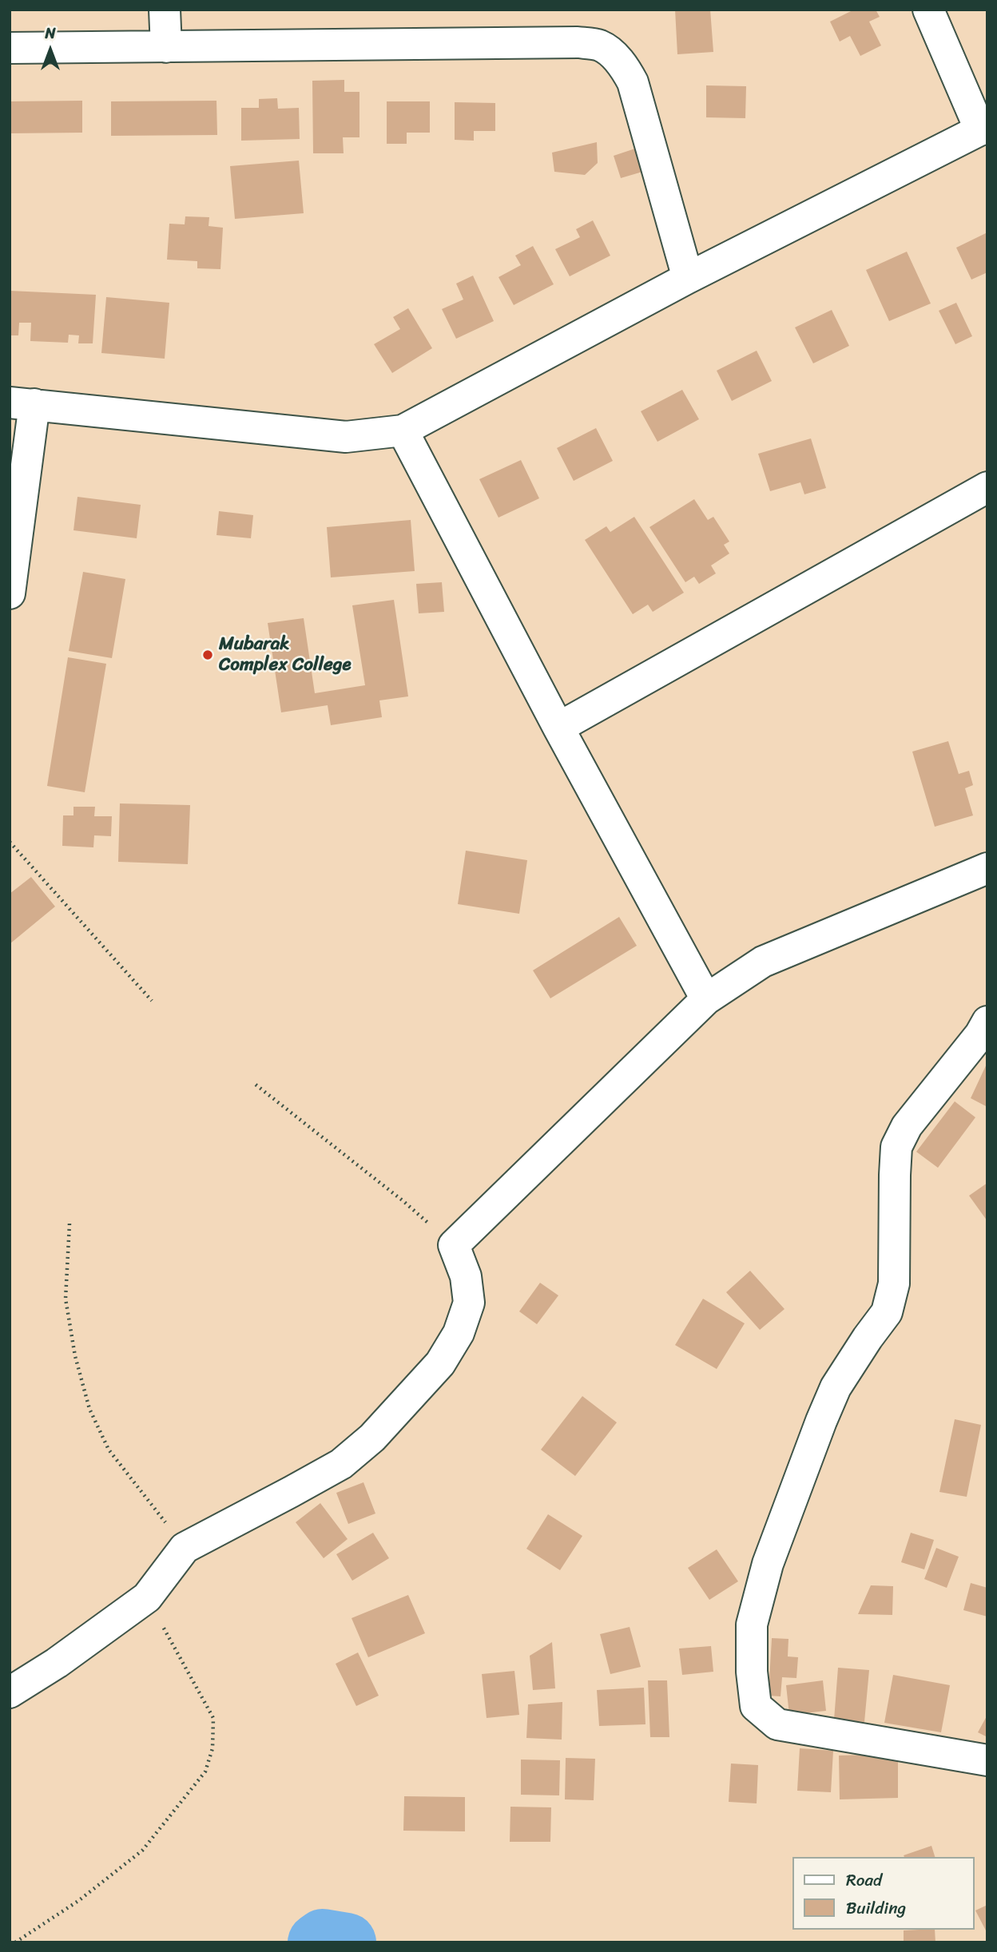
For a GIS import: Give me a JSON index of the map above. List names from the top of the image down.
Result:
{
  "places": ["Mubarak Complex College"],
  "legend": ["Road", "Building"],
  "north": "top"
}
